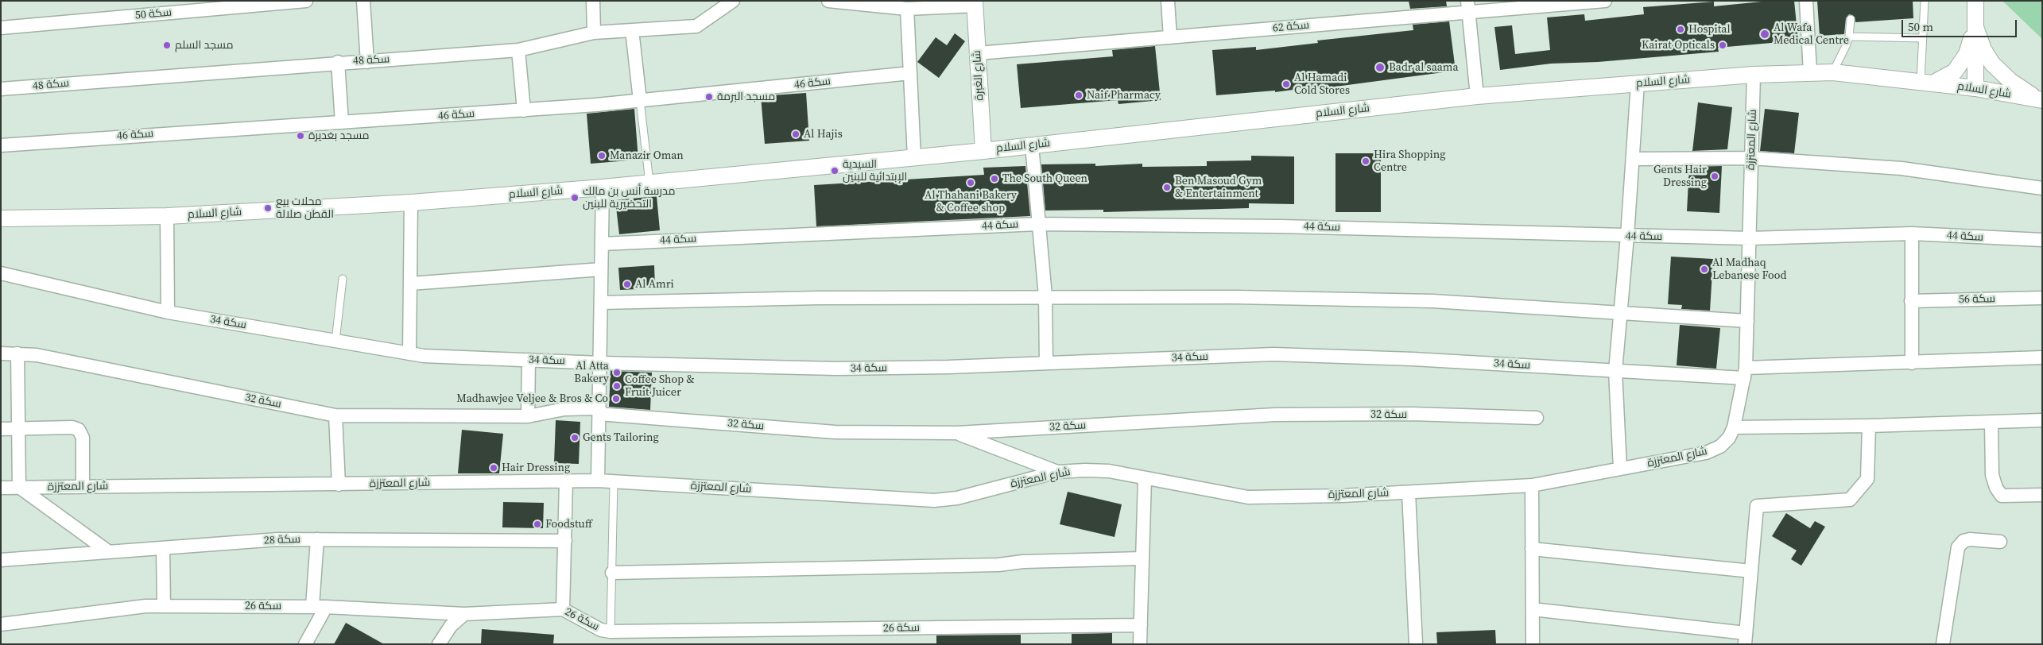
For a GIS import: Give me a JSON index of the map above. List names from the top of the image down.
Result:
{
  "streets": {
    "street": [
      "سكة 50",
      "سكة 62",
      "سكة 48",
      "شارع الغبرة",
      "شارع السلام",
      "سكة 46",
      "شارع المعتززة",
      "سكة 44",
      "سكة 56",
      "سكة 34",
      "سكة 32",
      "سكة 28",
      "سكة 26"
    ]
  },
  "crossings": [
    ["سكة 62", "شارع الغبرة"],
    ["شارع الغبرة", "شارع السلام"],
    ["شارع السلام", "شارع المعتززة"],
    ["شارع المعتززة", "سكة 44"],
    ["شارع المعتززة", "سكة 34"]
  ],
  "places": [
    "Hospital",
    "Al Wafa Medical Centre",
    "مسجد السلم",
    "Kairat Opticals",
    "Badr al saama",
    "Al Hamadi Cold Stores",
    "Naif Pharmacy",
    "مسجد البرمة",
    "Al Hajis",
    "مسجد بغديرة",
    "Manazir Oman",
    "Hira Shopping Centre",
    "السيدية الإبتدائية للبنين",
    "Gents Hair Dressing",
    "The South Queen",
    "Al Thahani Bakery & Coffee shop",
    "Ben Masoud Gym & Entertainment",
    "مدرسة أنس بن مالك التحضيرية للبنين",
    "محلات بيع القطن صلالة",
    "Al Madhaq Lebanese Food",
    "Al Amri",
    "Al Atta Bakery",
    "Coffee Shop & Fruit Juicer",
    "Madhawjee Veljee & Bros & Co",
    "Gents Tailoring",
    "Hair Dressing",
    "Foodstuff"
  ],
  "scale_bar": "50 m"
}
